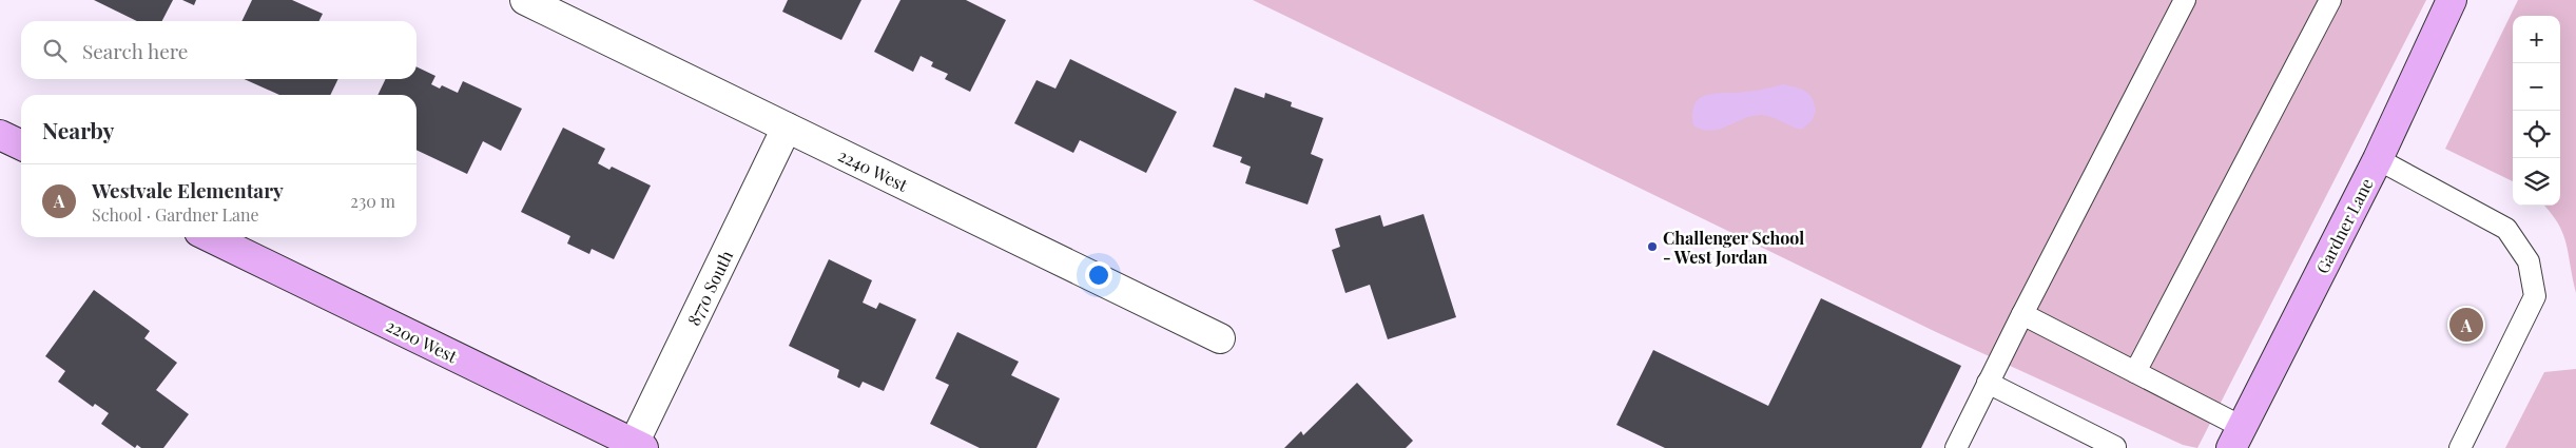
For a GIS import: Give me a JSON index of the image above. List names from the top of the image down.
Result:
{
  "streets": {
    "street": [
      "2240 West",
      "Gardner Lane",
      "8770 South",
      "2200 West"
    ]
  },
  "crossings": [
    ["2240 West", "8770 South"],
    ["8770 South", "2200 West"]
  ],
  "places": ["Challenger School - West Jordan"],
  "page": {
    "map_buttons": ["+", "−"],
    "search": "Search here",
    "heading": "Nearby",
    "list": [
      {
        "mark": "A",
        "name": "Westvale Elementary",
        "note": "School · Gardner Lane",
        "value": "230 m"
      }
    ],
    "pins": "A"
  }
}
